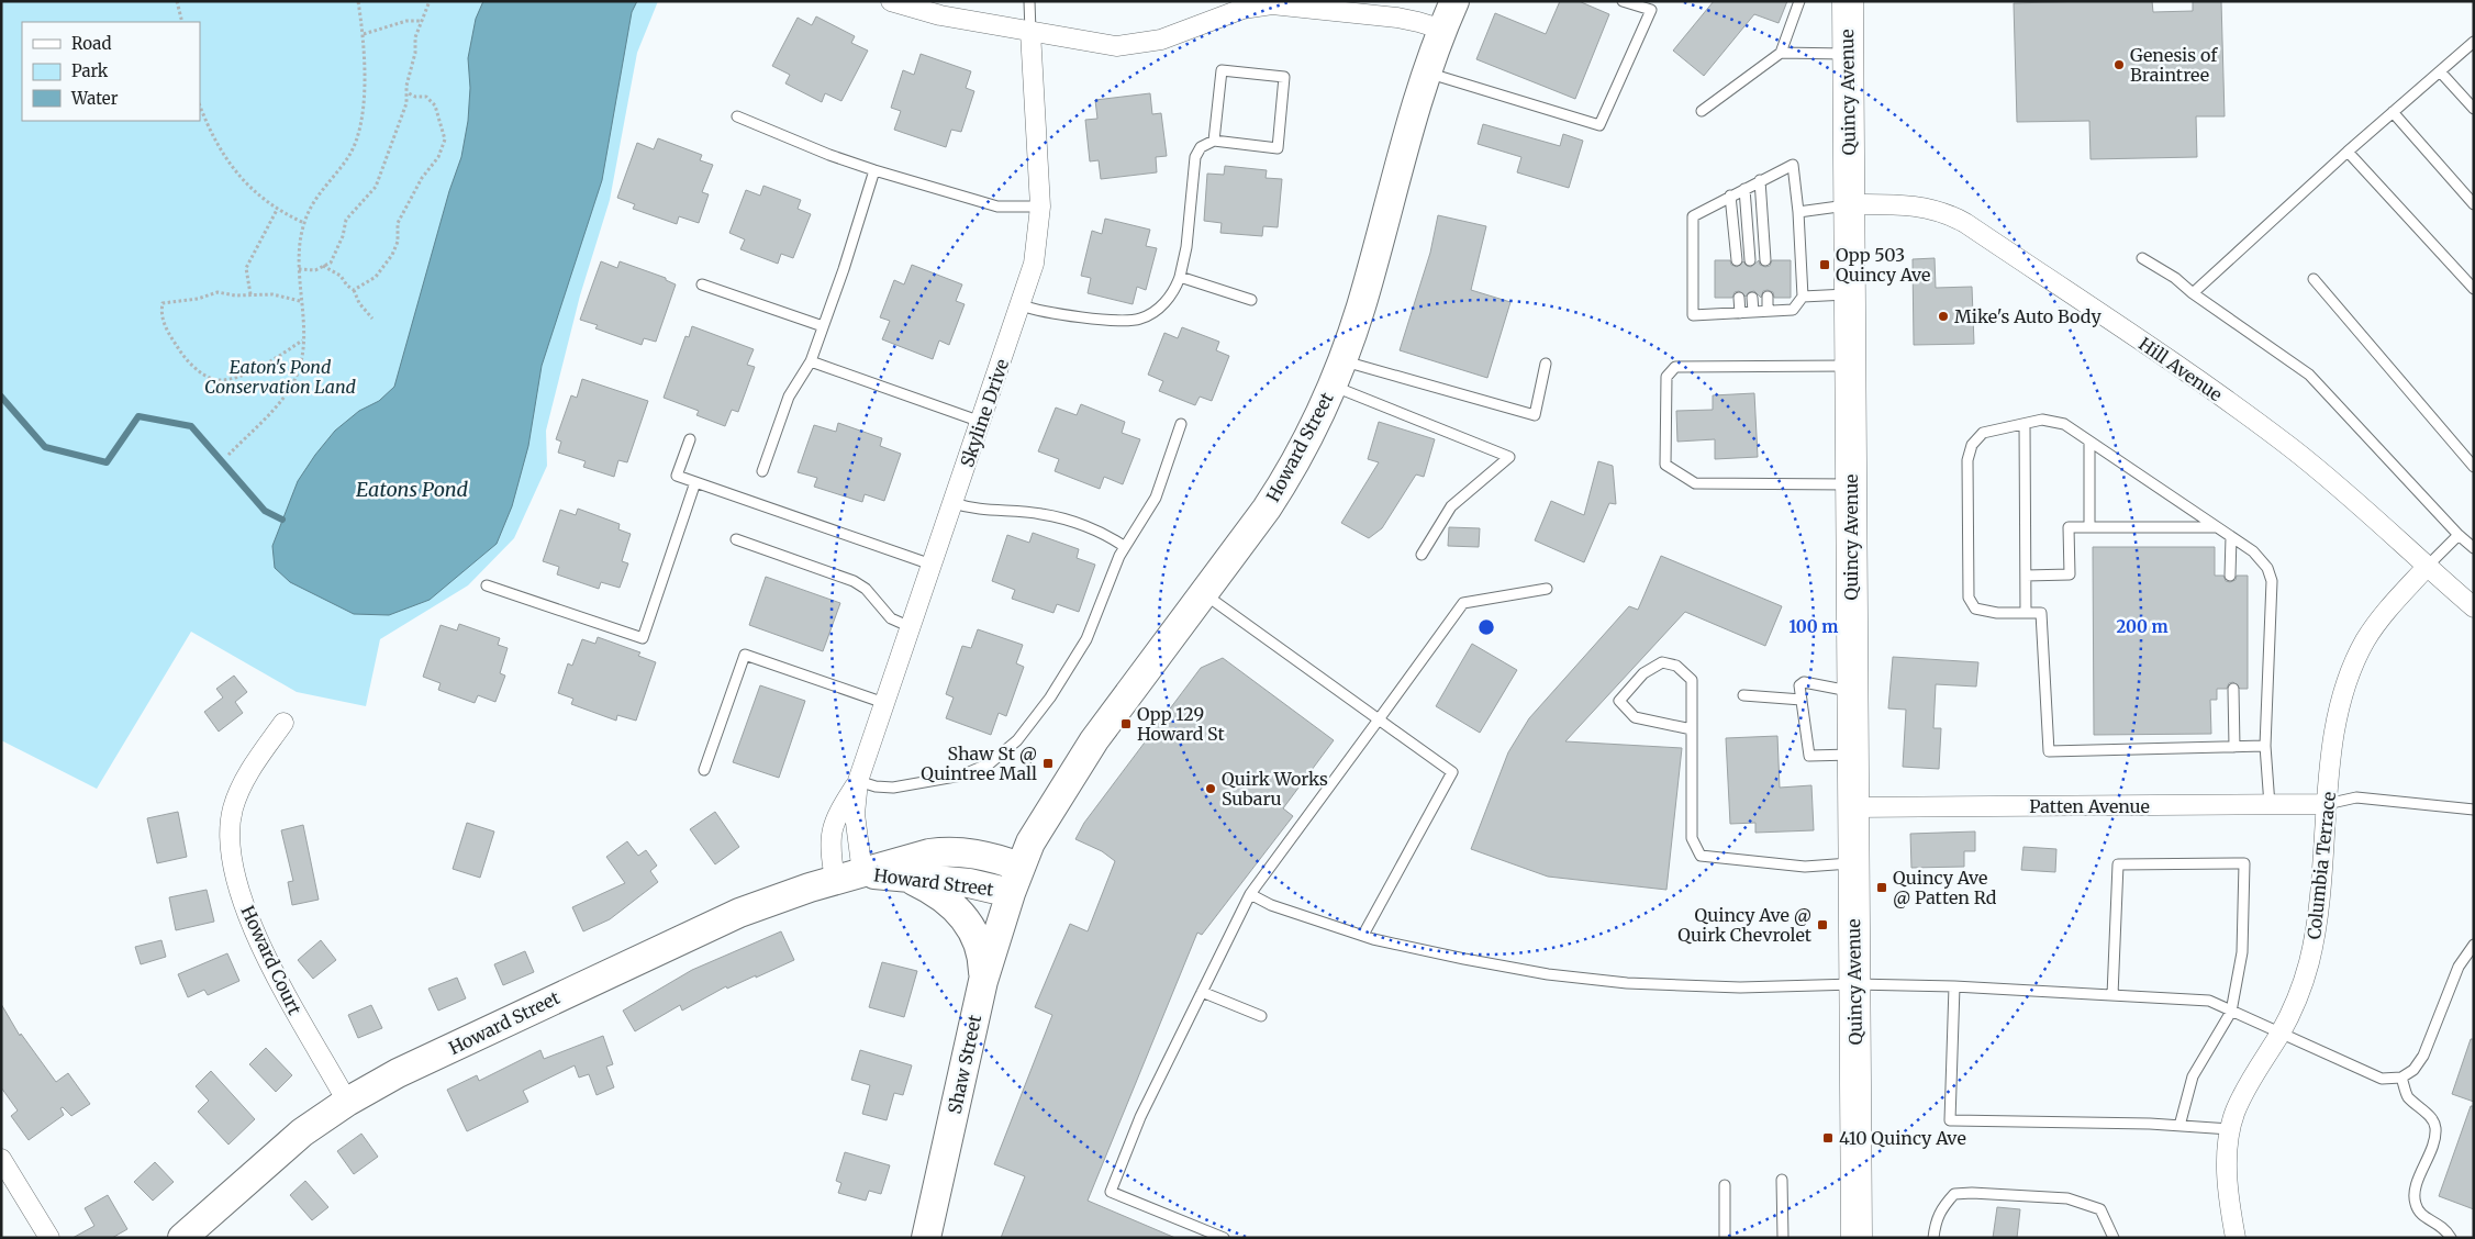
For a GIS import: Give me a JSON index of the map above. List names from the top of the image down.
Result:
{
  "streets": {
    "main road": ["Quincy Avenue"],
    "street": [
      "Hill Avenue",
      "Skyline Drive",
      "Howard Street",
      "Patten Avenue",
      "Columbia Terrace",
      "Howard Court",
      "Shaw Street"
    ]
  },
  "crossings": [
    ["Quincy Avenue", "Hill Avenue"],
    ["Quincy Avenue", "Patten Avenue"],
    ["Hill Avenue", "Columbia Terrace"],
    ["Skyline Drive", "Howard Street"],
    ["Howard Street", "Howard Court"],
    ["Howard Street", "Shaw Street"],
    ["Patten Avenue", "Columbia Terrace"]
  ],
  "water": ["Eatons Pond"],
  "parks": ["Eaton's Pond Conservation Land"],
  "places": {
    "other": ["Genesis of Braintree", "Mike's Auto Body", "Quirk Works Subaru"],
    "transit": [
      "Opp 503 Quincy Ave",
      "Opp 129 Howard St",
      "Shaw St @ Quintree Mall",
      "Quincy Ave @ Patten Rd",
      "Quincy Ave @ Quirk Chevrolet",
      "410 Quincy Ave"
    ]
  },
  "legend": ["Road", "Park", "Water"],
  "rings": ["100 m", "200 m"]
}
